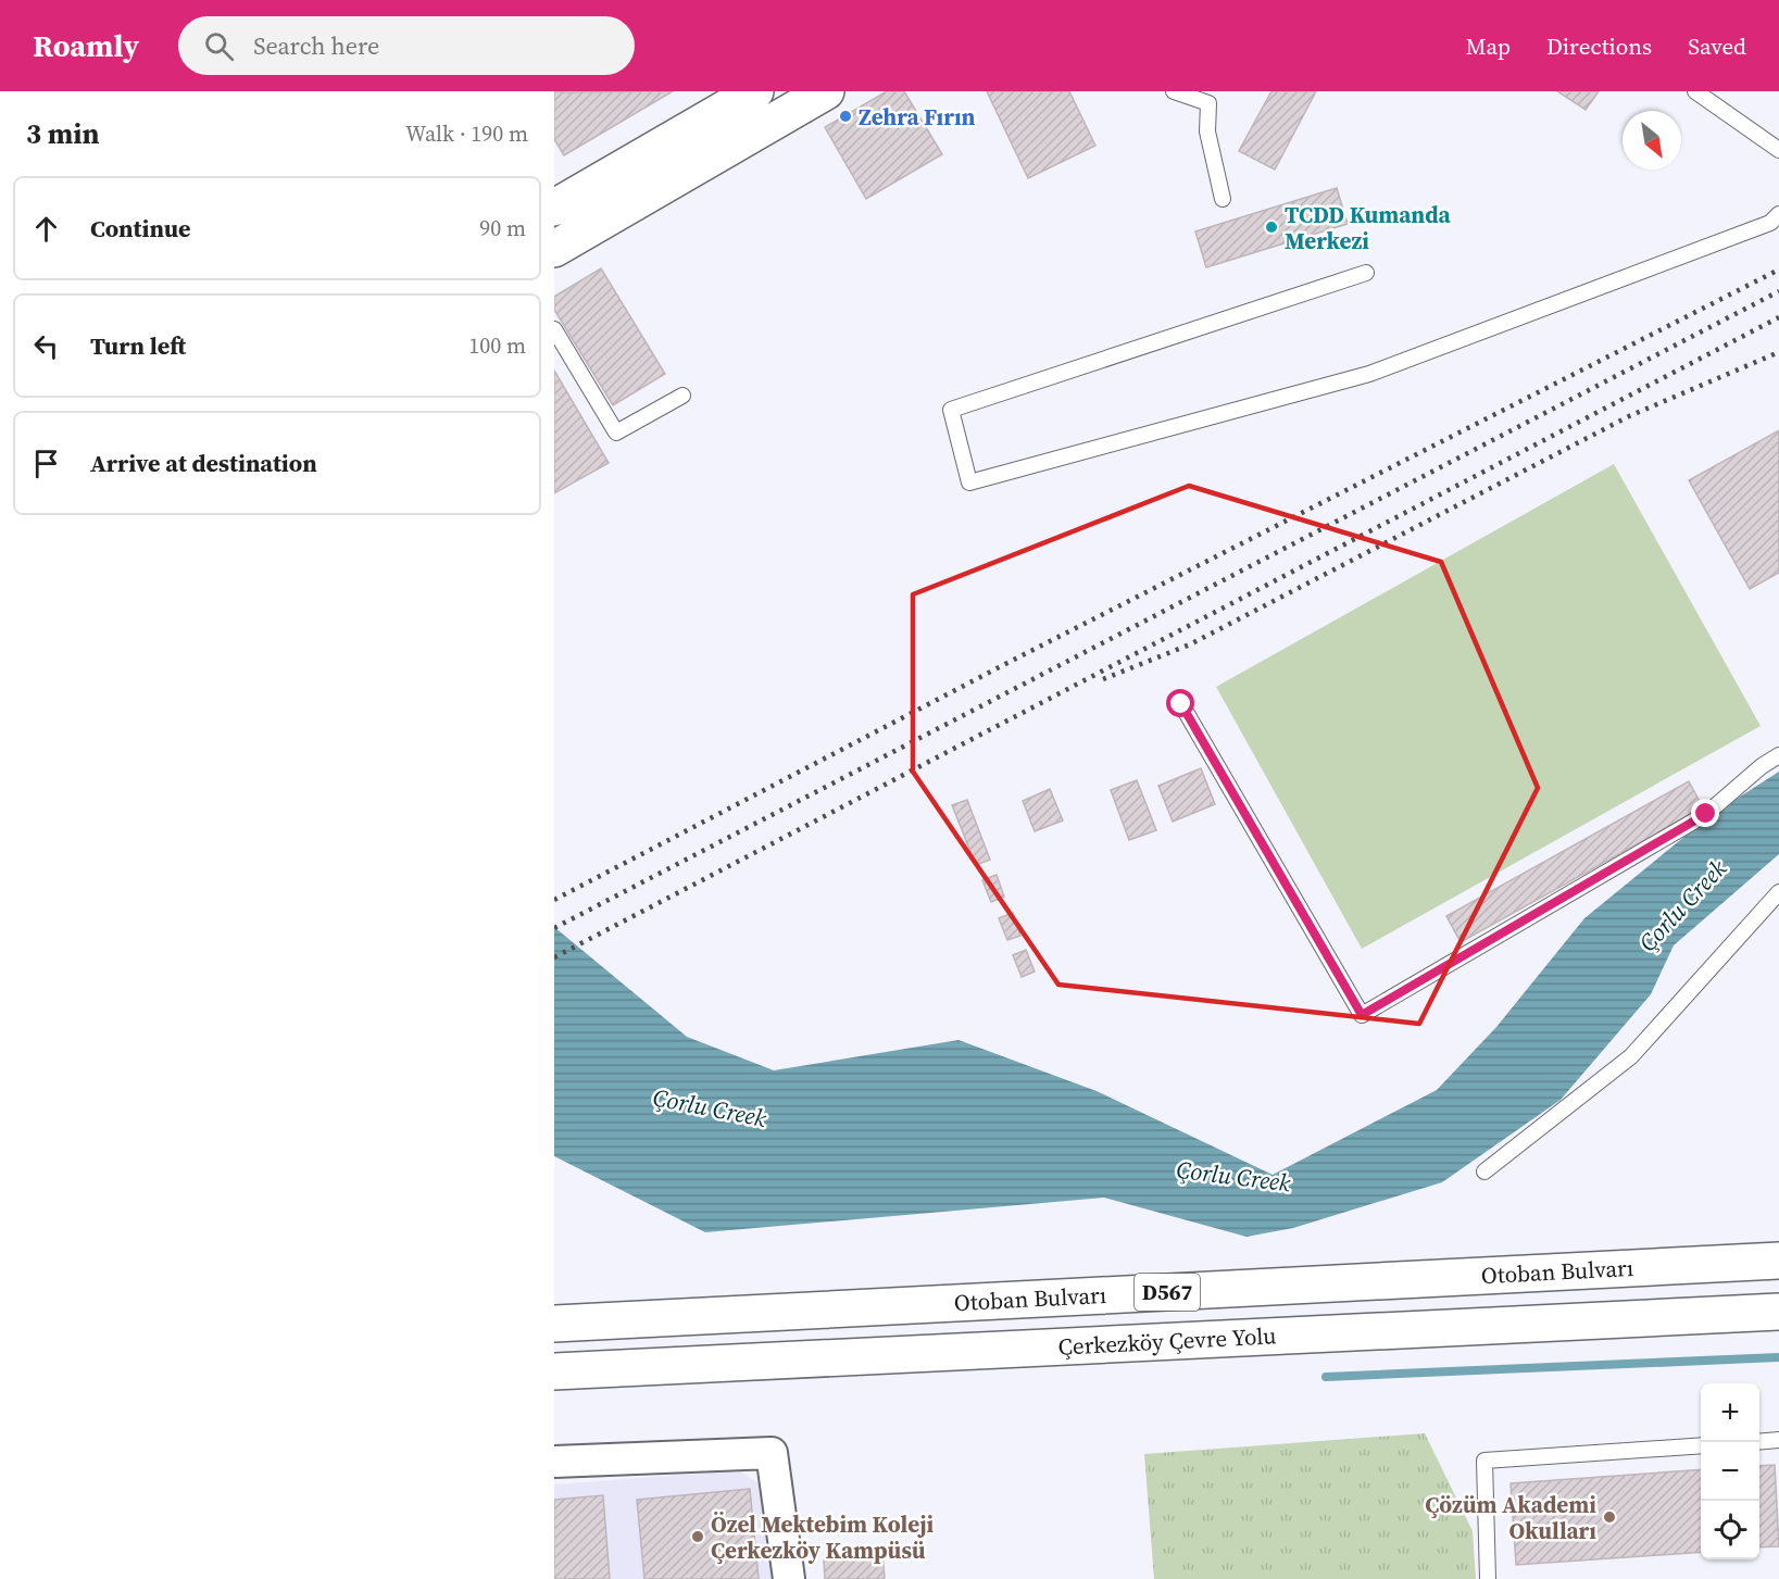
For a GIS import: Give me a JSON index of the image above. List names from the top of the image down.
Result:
{
  "streets": {
    "main road": ["Otoban Bulvarı", "D567", "Çerkezköy Çevre Yolu"]
  },
  "water": ["Çorlu Creek"],
  "places": [
    "Zehra Fırın",
    "TCDD Kumanda Merkezi",
    "Çözüm Akademi Okulları",
    "Özel Mektebim Koleji Çerkezköy Kampüsü"
  ],
  "north": "bottom right",
  "page": {
    "header": "Roamly",
    "search": "Search here",
    "nav": ["Map", "Directions", "Saved"],
    "heading": ["3 min", "Walk · 190 m"],
    "list": [
      ["Continue", "90 m"],
      ["Turn left", "100 m"],
      "Arrive at destination"
    ],
    "map_buttons": ["+", "−"]
  }
}
